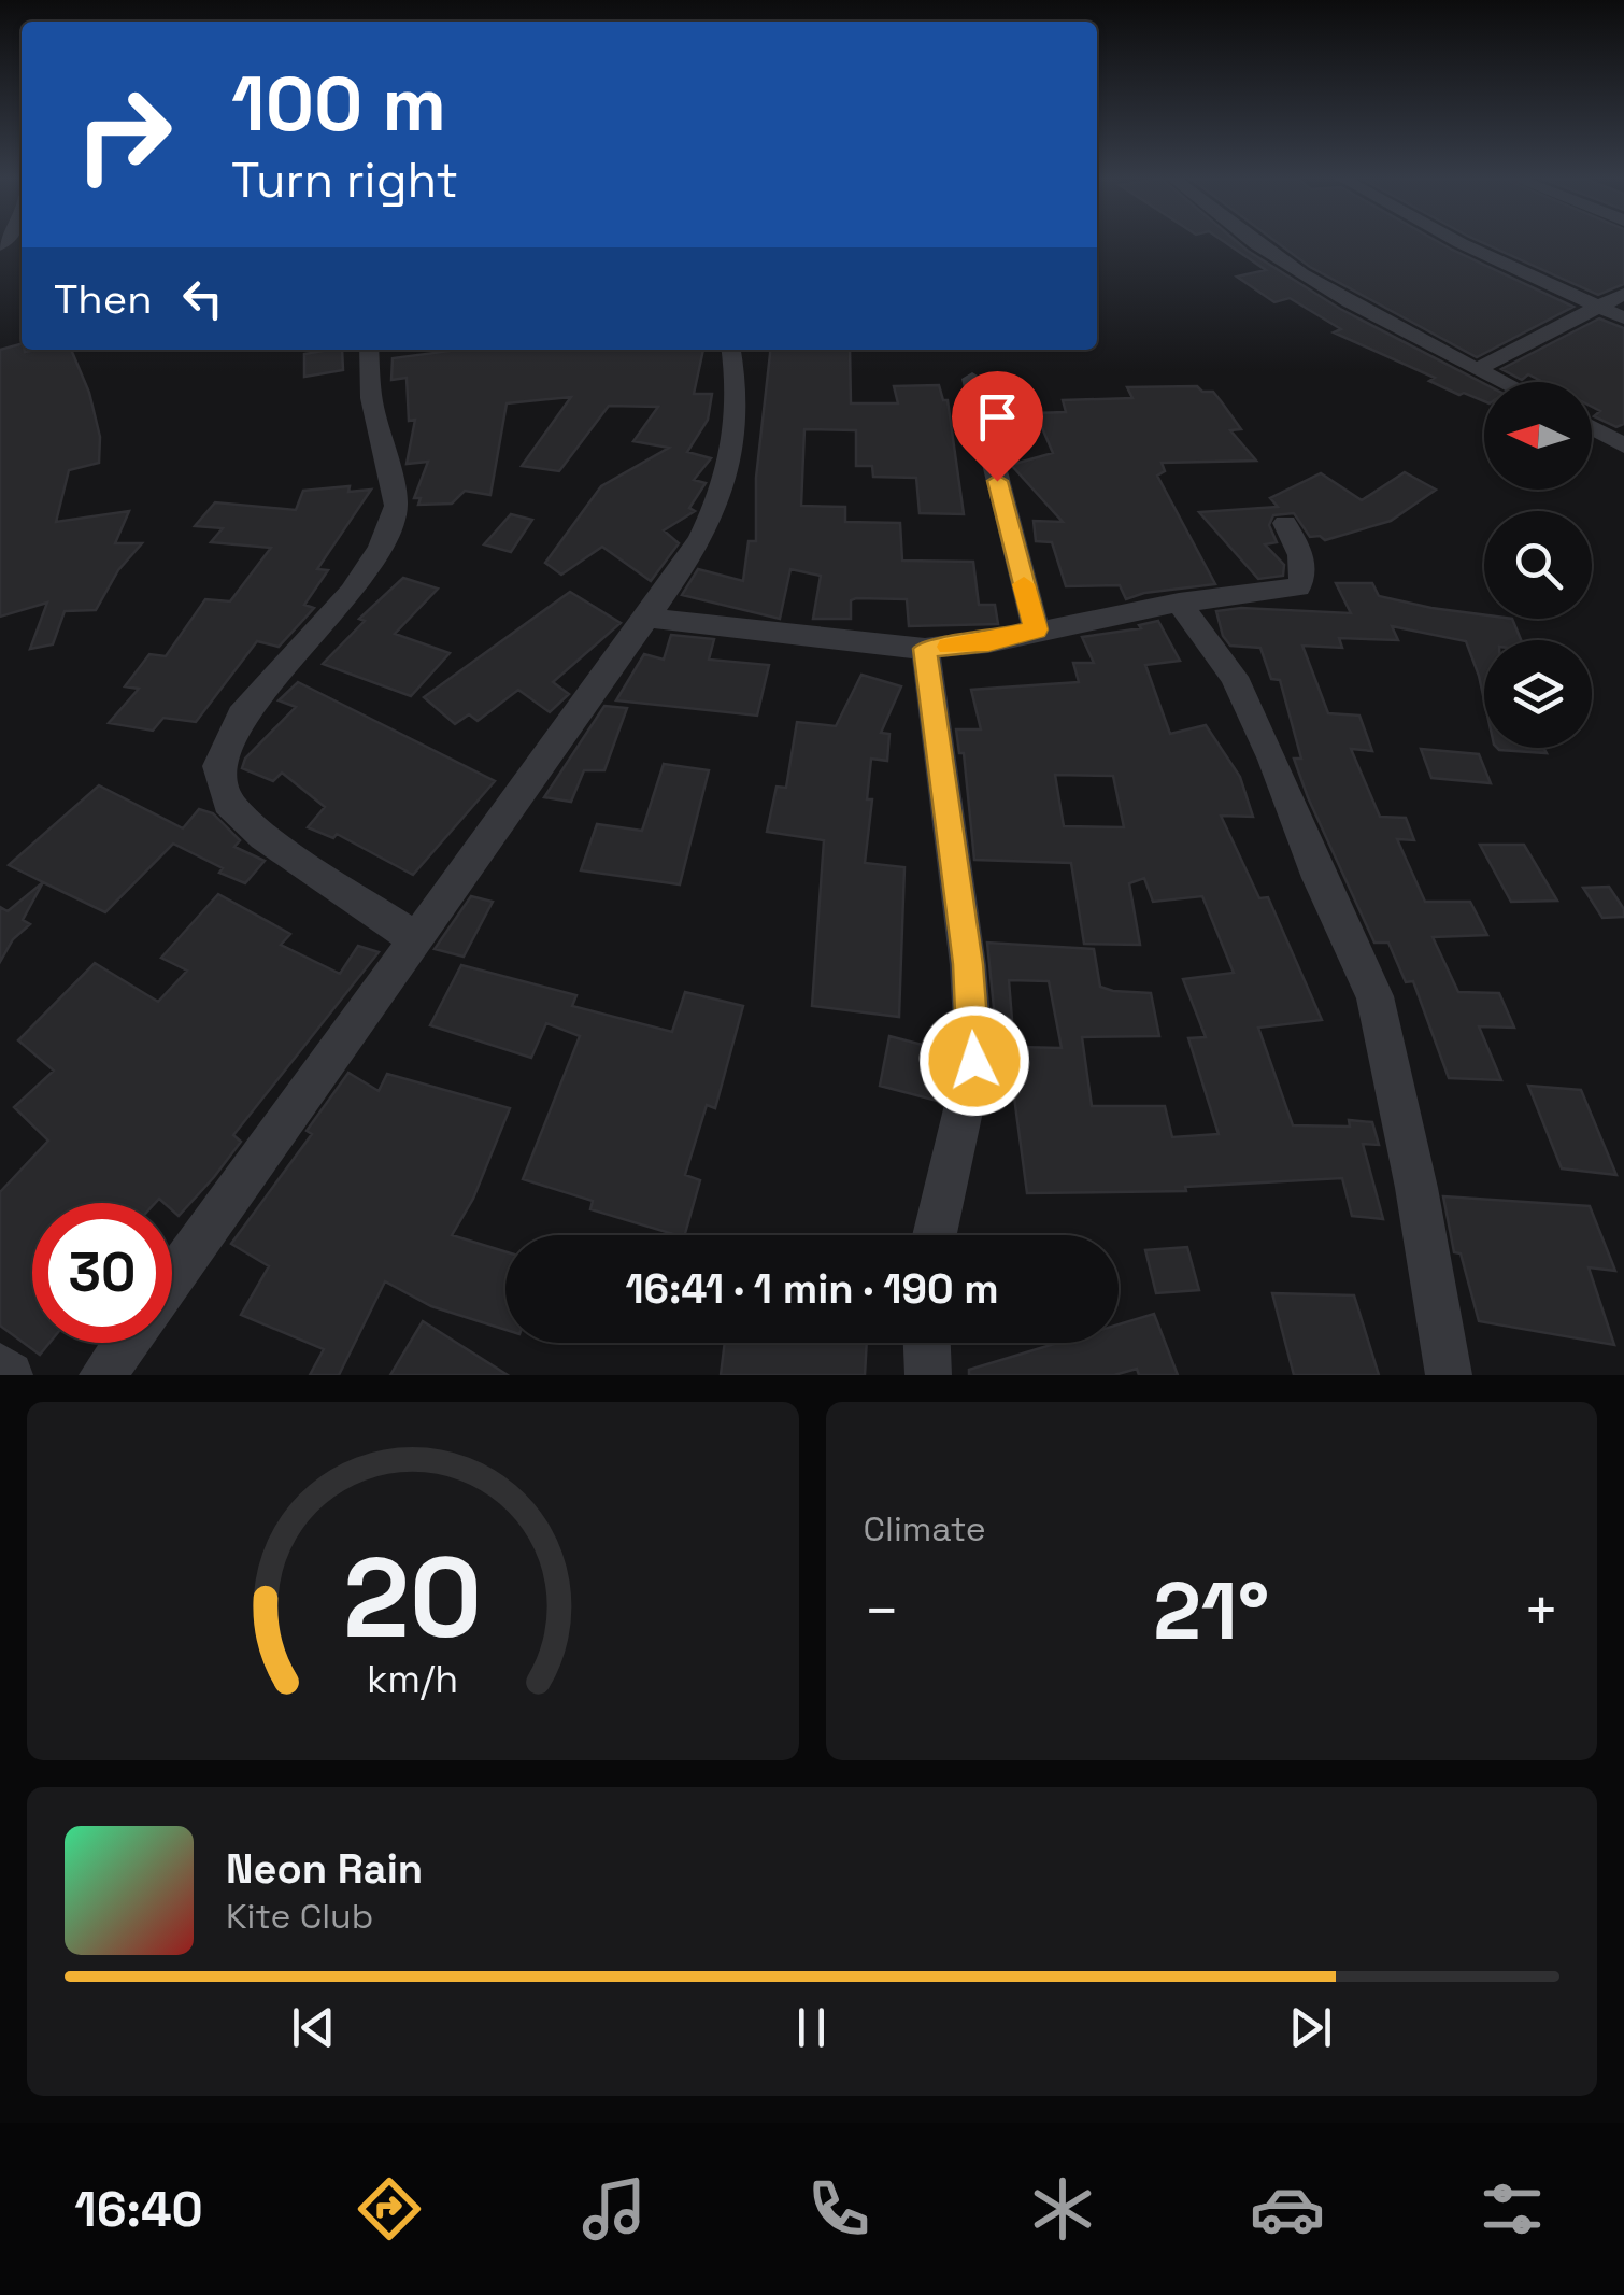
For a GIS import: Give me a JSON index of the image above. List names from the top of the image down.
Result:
{
  "north": "left",
  "page": {
    "turn": ["100 m", "Turn right"],
    "then": "Then",
    "limit": "30",
    "trip": "16:41 · 1 min · 190 m",
    "tile": "Climate",
    "heat": ["−", "21°", "+"],
    "song": ["Neon Rain", "Kite Club"],
    "tabs": "16:40",
    "gauge": ["20", "km/h"]
  }
}
